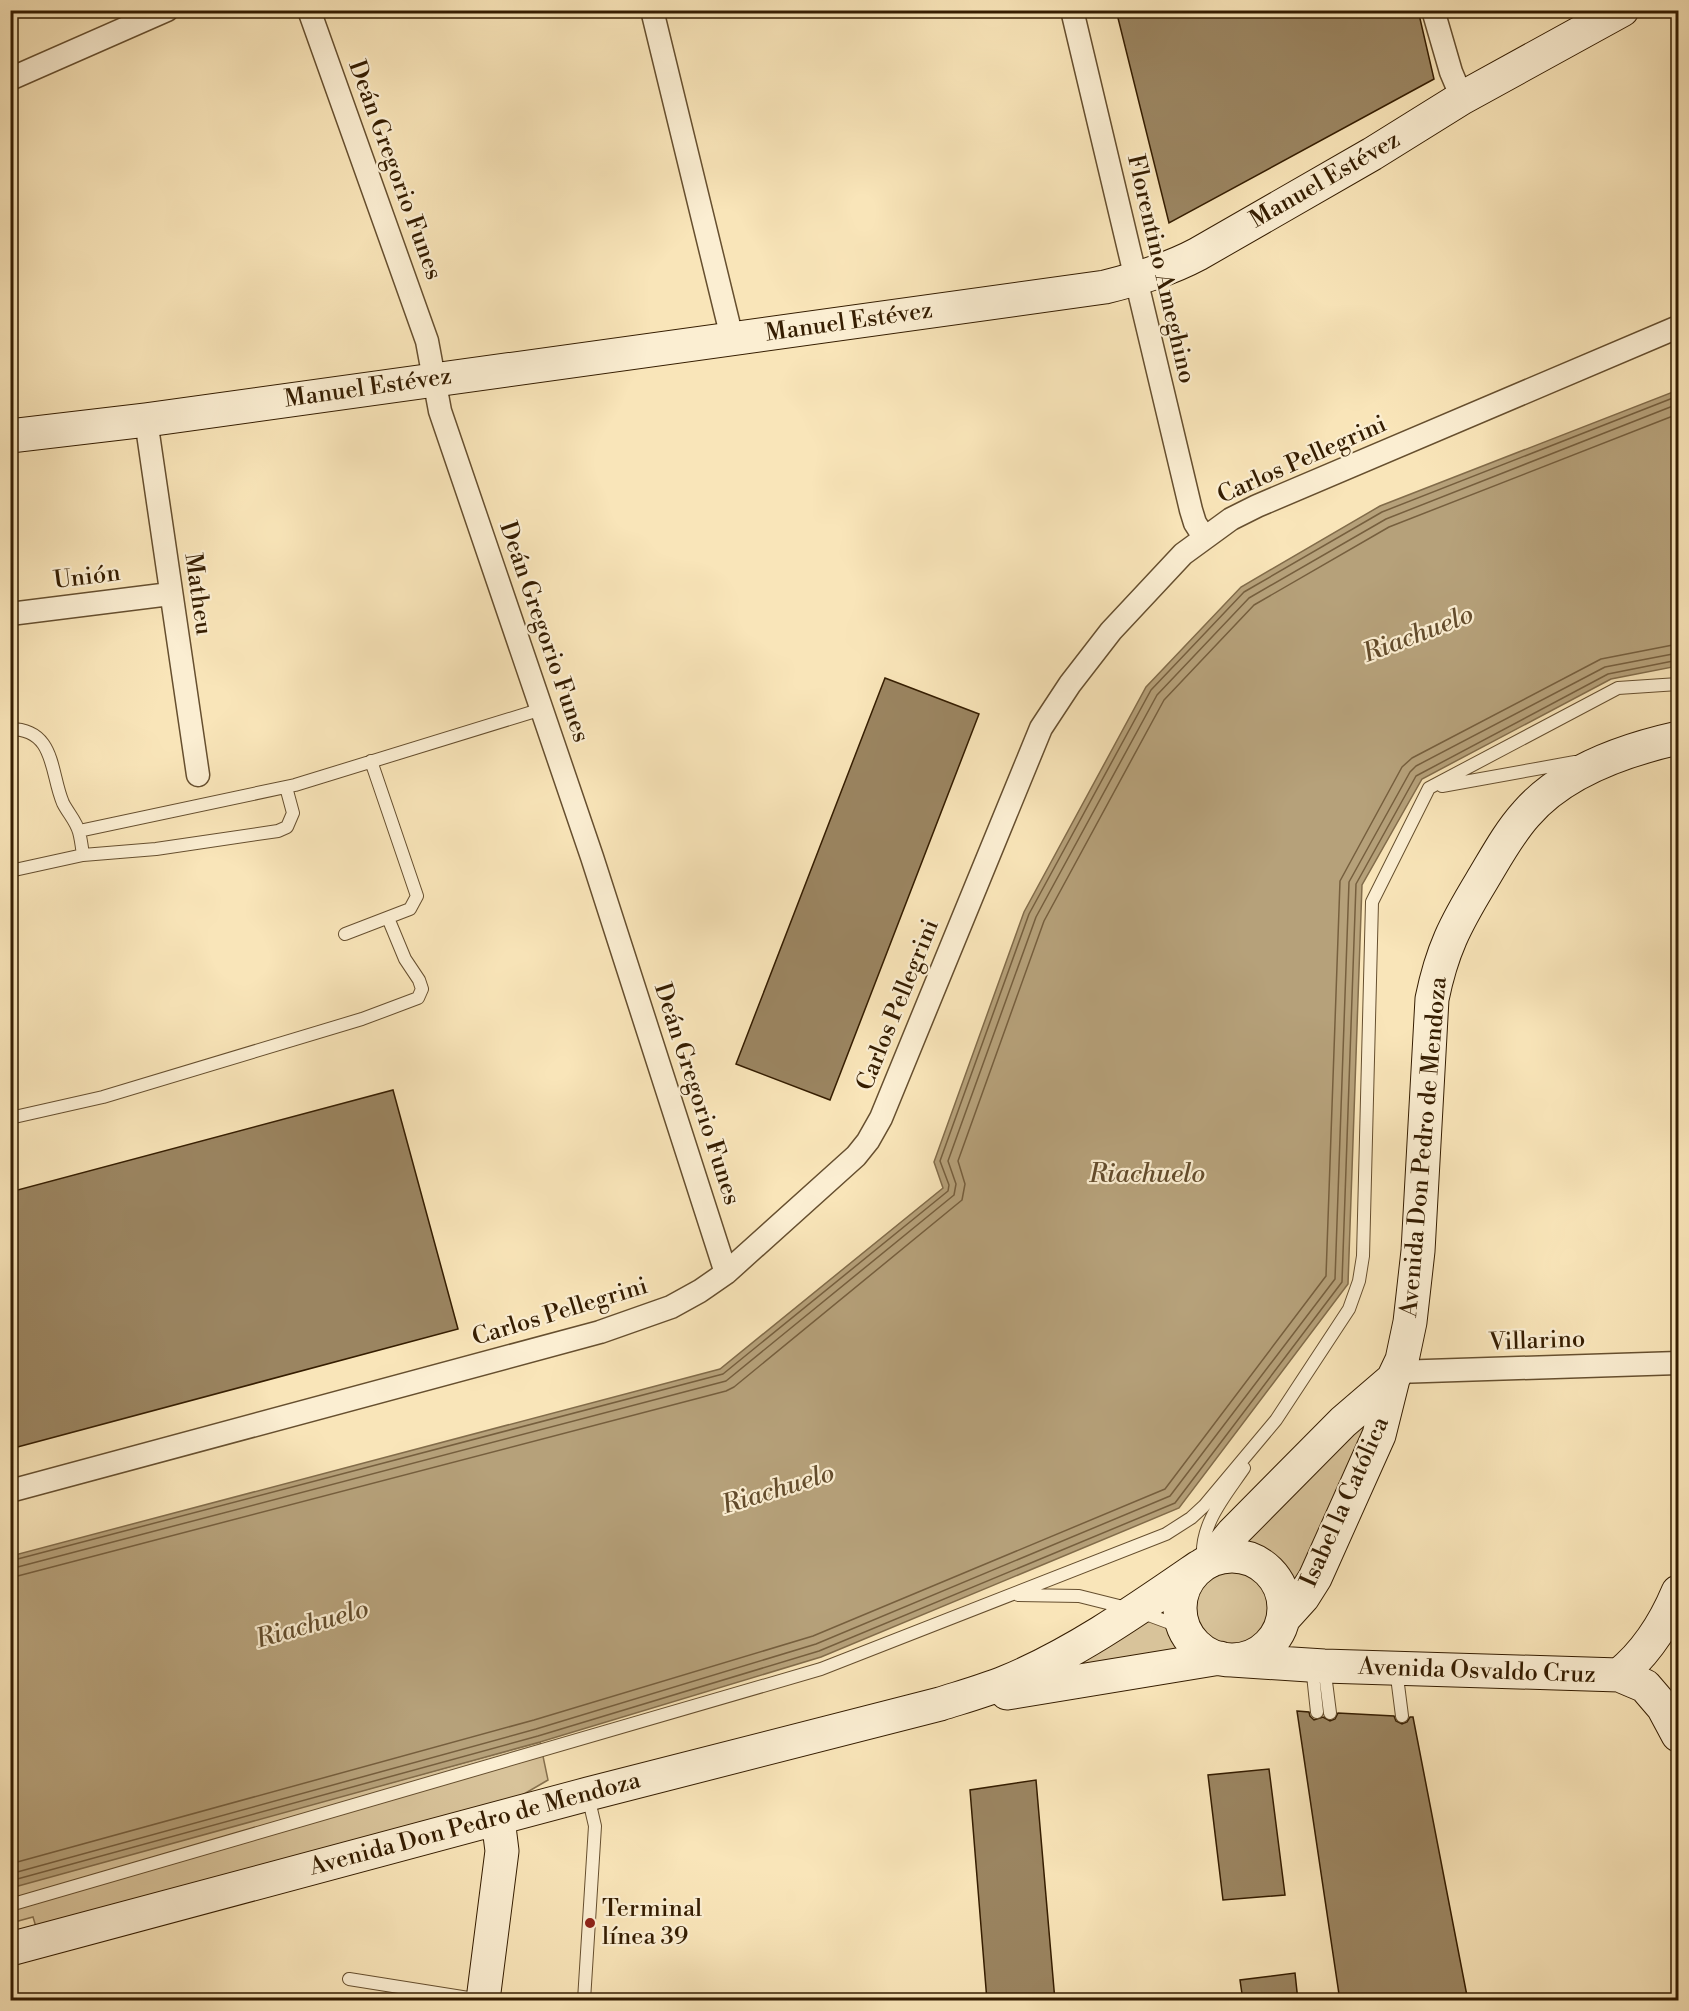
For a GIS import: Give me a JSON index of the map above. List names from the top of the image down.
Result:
{
  "streets": {
    "main road": [
      "Manuel Estévez",
      "Avenida Don Pedro de Mendoza",
      "Isabel la Católica",
      "Avenida Osvaldo Cruz"
    ],
    "street": [
      "Deán Gregorio Funes",
      "Florentino Ameghino",
      "Carlos Pellegrini",
      "Unión",
      "Matheu",
      "Villarino"
    ]
  },
  "crossings": [
    ["Deán Gregorio Funes", "Manuel Estévez"],
    ["Deán Gregorio Funes", "Carlos Pellegrini"],
    ["Manuel Estévez", "Florentino Ameghino"],
    ["Manuel Estévez", "Matheu"],
    ["Florentino Ameghino", "Carlos Pellegrini"],
    ["Unión", "Matheu"],
    ["Avenida Don Pedro de Mendoza", "Villarino"],
    ["Avenida Don Pedro de Mendoza", "Isabel la Católica"],
    ["Avenida Don Pedro de Mendoza", "Avenida Osvaldo Cruz"],
    ["Villarino", "Isabel la Católica"],
    ["Isabel la Católica", "Avenida Osvaldo Cruz"]
  ],
  "water": ["Riachuelo"],
  "places": ["Terminal línea 39"]
}
